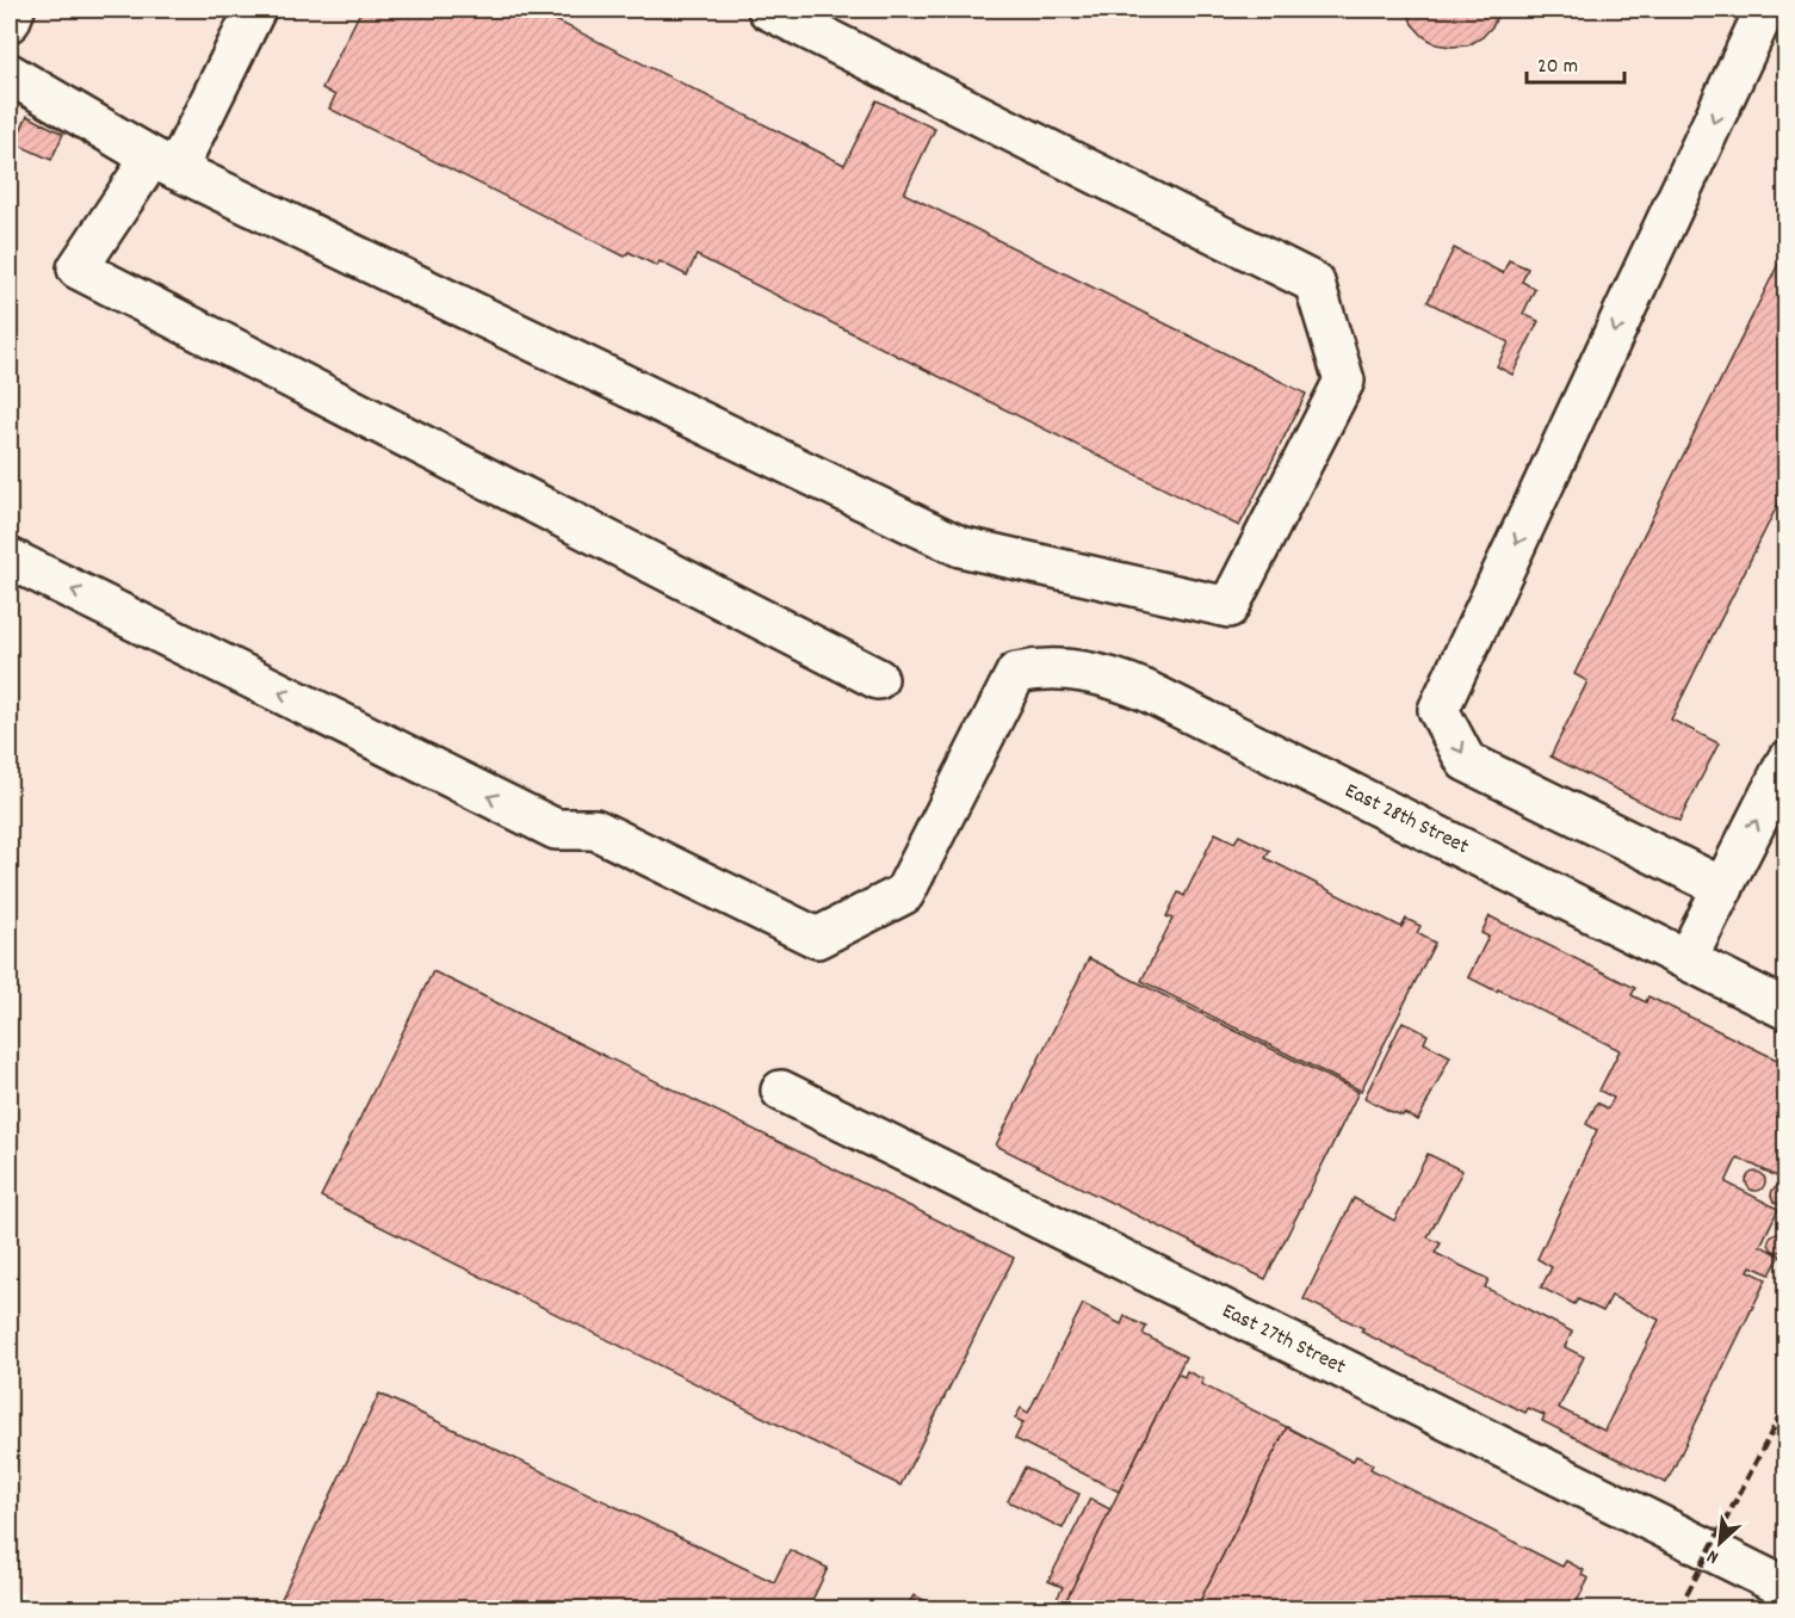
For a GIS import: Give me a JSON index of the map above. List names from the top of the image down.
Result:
{
  "streets": {
    "street": ["East 28th Street", "East 27th Street"]
  },
  "one_way": ["East 28th Street"],
  "scale_bar": "20 m",
  "north": "bottom left"
}
